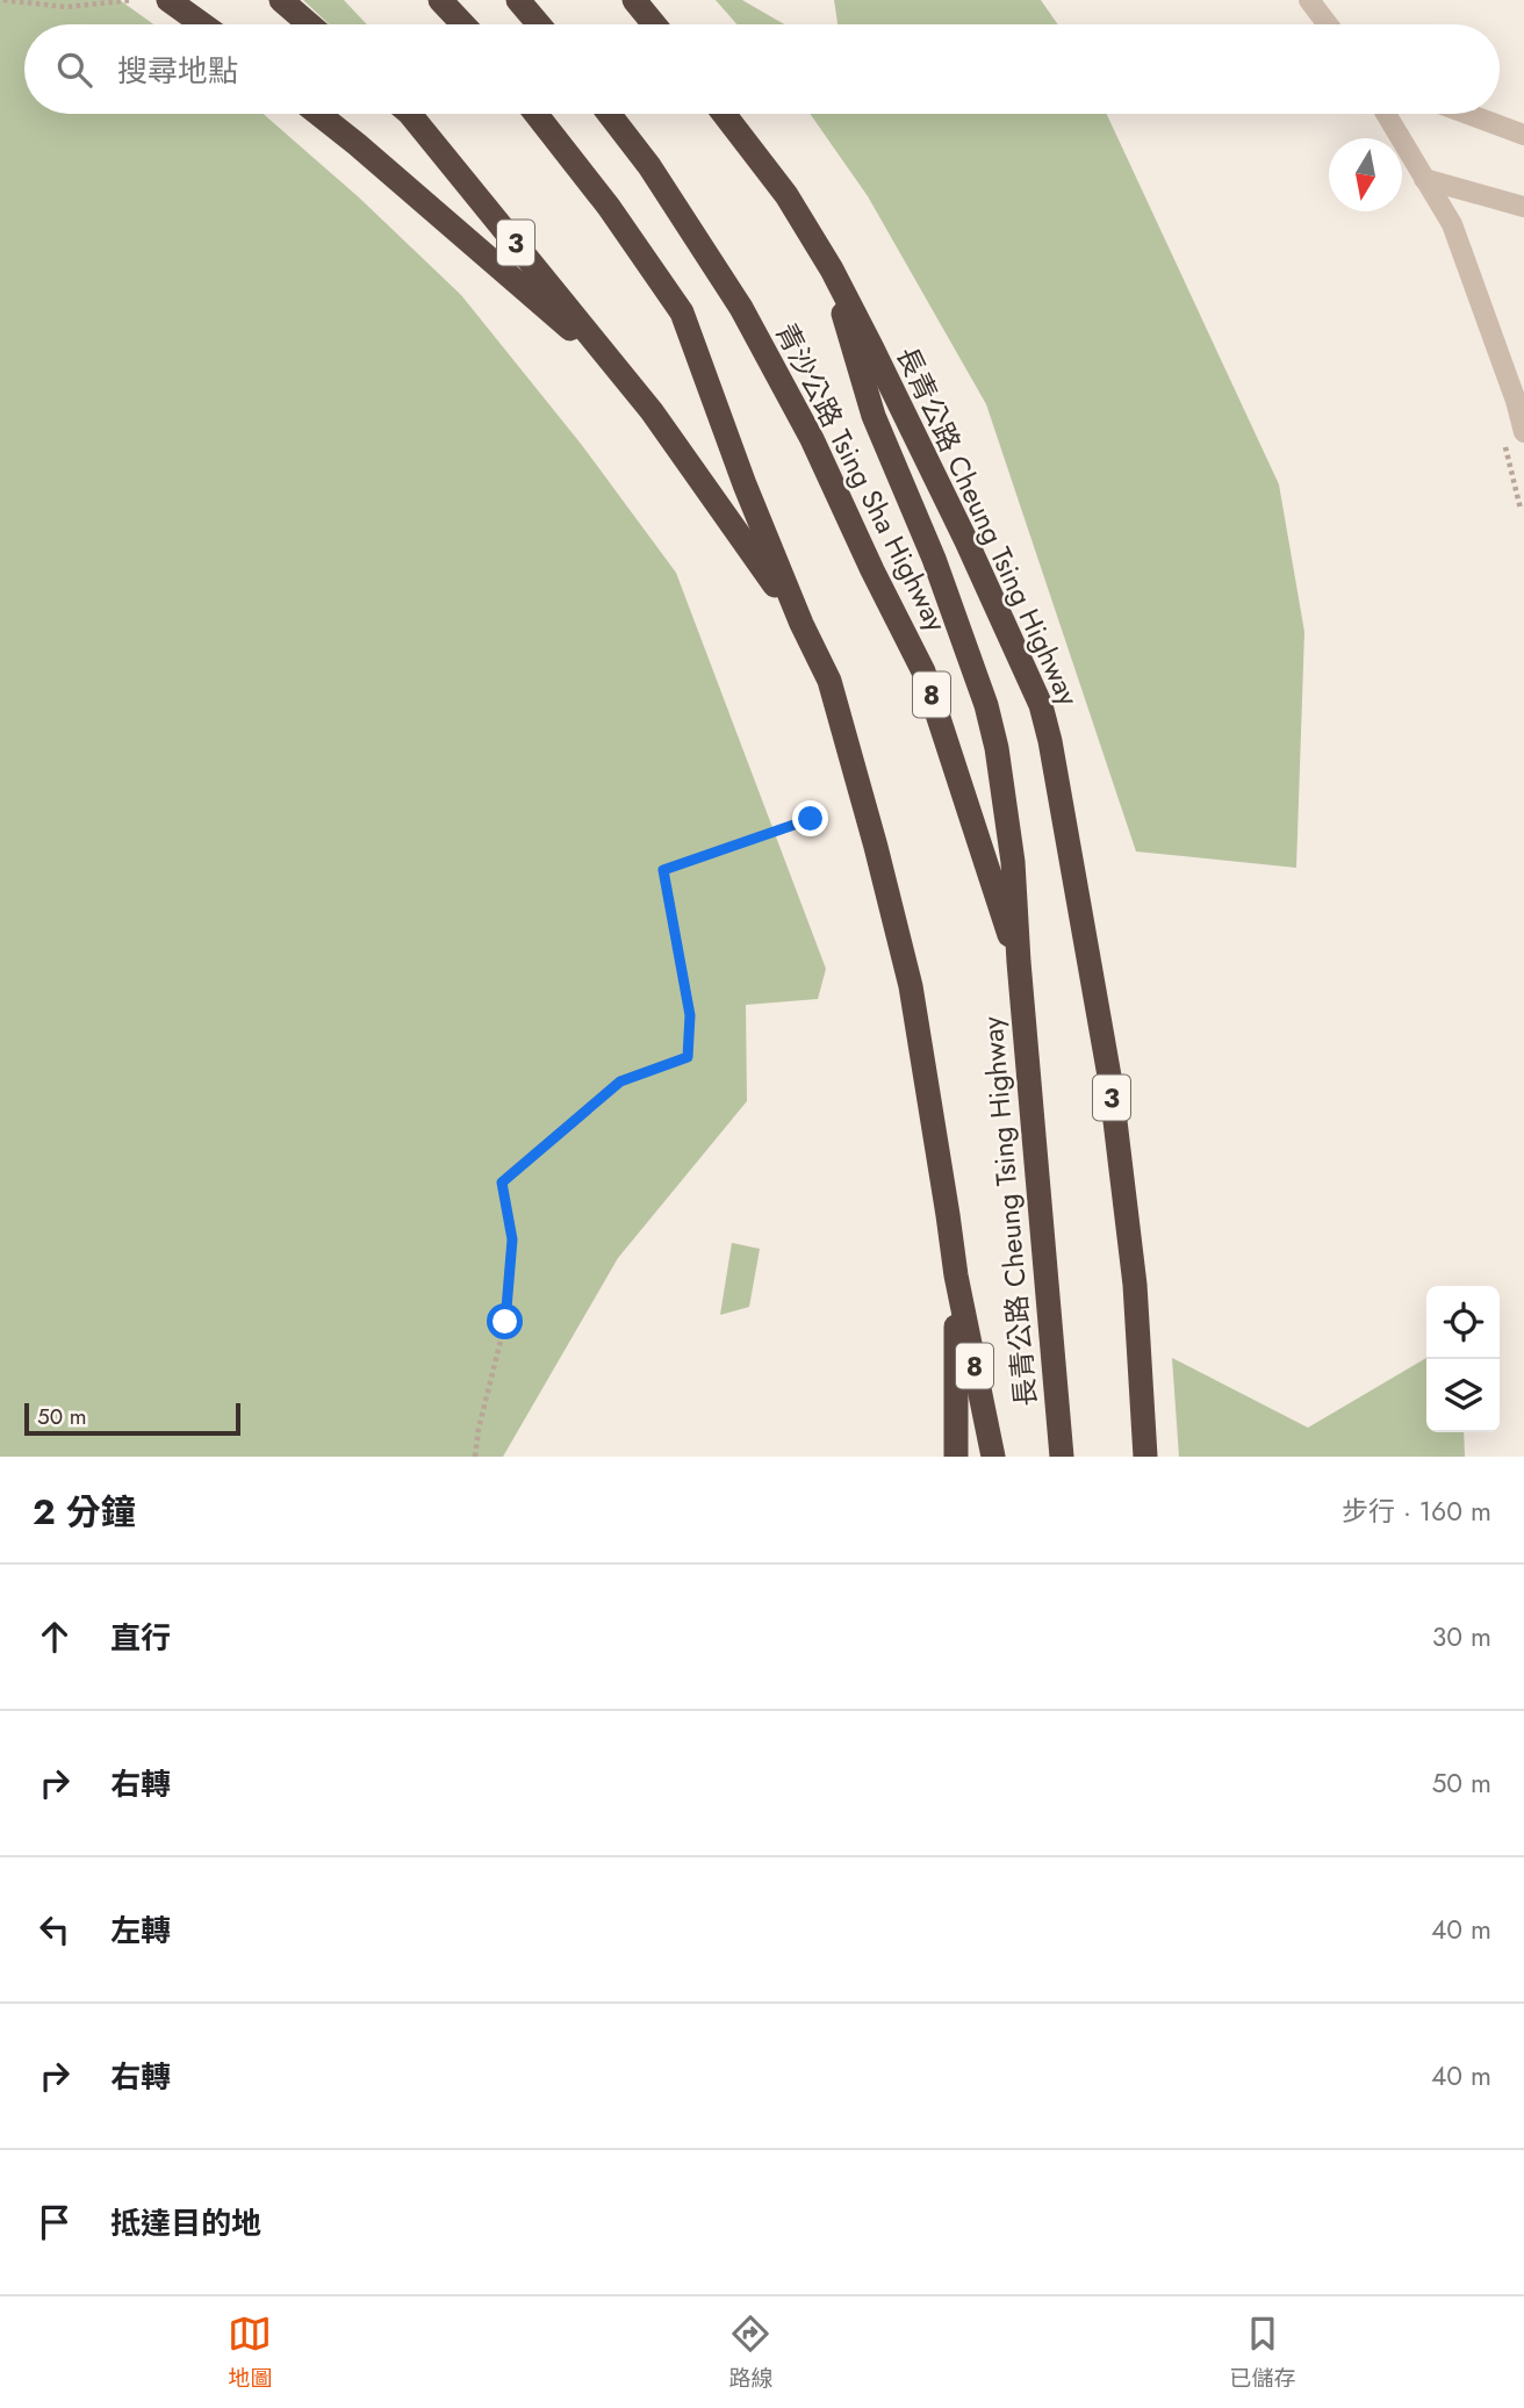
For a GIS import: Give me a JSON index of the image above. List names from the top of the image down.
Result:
{
  "streets": {
    "highway": [
      "3",
      "青沙公路 Tsing Sha Highway",
      "長青公路 Cheung Tsing Highway",
      "8"
    ]
  },
  "crossings": [
    ["青沙公路 Tsing Sha Highway", "長青公路 Cheung Tsing Highway"]
  ],
  "scale_bar": "50 m",
  "north": "bottom",
  "page": {
    "search": "搜尋地點",
    "scale": "50 m",
    "heading": ["2 分鐘", "步行 · 160 m"],
    "list": [
      ["直行", "30 m"],
      ["右轉", "50 m"],
      ["左轉", "40 m"],
      ["右轉", "40 m"],
      "抵達目的地"
    ],
    "nav": ["地圖", "路線", "已儲存"]
  }
}
